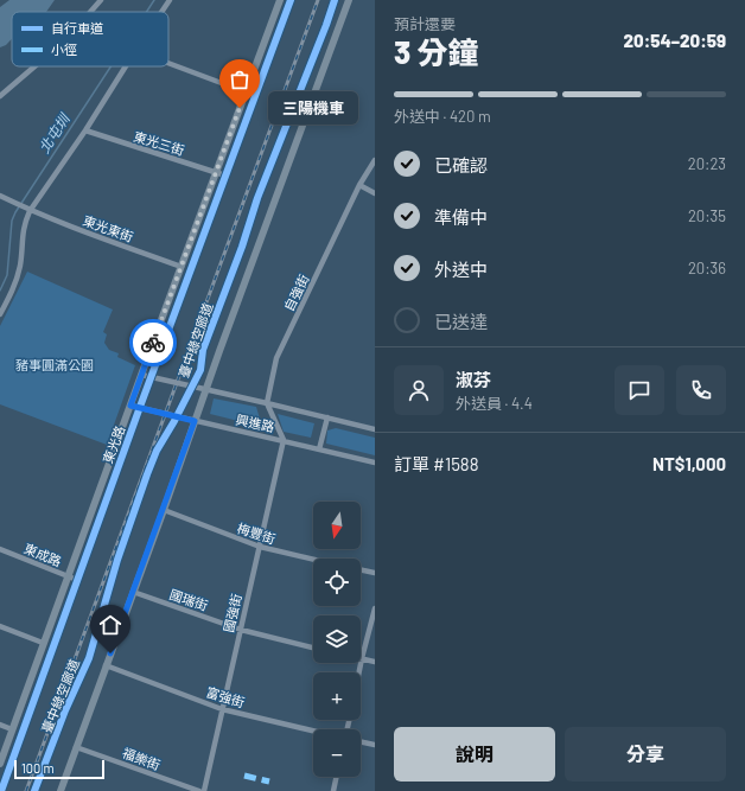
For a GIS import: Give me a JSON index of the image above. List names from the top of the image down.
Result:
{
  "streets": {
    "street": [
      "東光三街",
      "東光東街",
      "自強街",
      "興進路",
      "東光路",
      "梅豐街",
      "東成路",
      "國瑞街",
      "國強街",
      "富強街",
      "福樂街"
    ],
    "cycle path": ["臺中綠空廊道"]
  },
  "crossings": [
    ["東光三街", "東光路"],
    ["東光東街", "東光路"],
    ["自強街", "興進路"],
    ["興進路", "東光路"],
    ["興進路", "國強街"],
    ["東光路", "東成路"],
    ["梅豐街", "國強街"],
    ["國瑞街", "國強街"],
    ["國強街", "富強街"]
  ],
  "water": ["北屯圳"],
  "parks": ["豬事圓滿公園"],
  "places": ["三陽機車"],
  "legend": ["自行車道", "小徑"],
  "scale_bar": "100 m",
  "north": "bottom",
  "page": {
    "heading": ["3 分鐘", "預計還要", "20:54–20:59"],
    "panel": [
      "淑芬",
      "外送員 · 4.4",
      "訂單 #1588",
      "NT$1,000"
    ],
    "bar": "外送中 · 420 m",
    "bubble": "三陽機車",
    "list": [
      ["已確認", "20:23"],
      ["準備中", "20:35"],
      ["外送中", "20:36"],
      "已送達"
    ],
    "map_buttons": ["+", "−"],
    "buttons": ["說明", "分享"],
    "scale": "100 m"
  }
}
